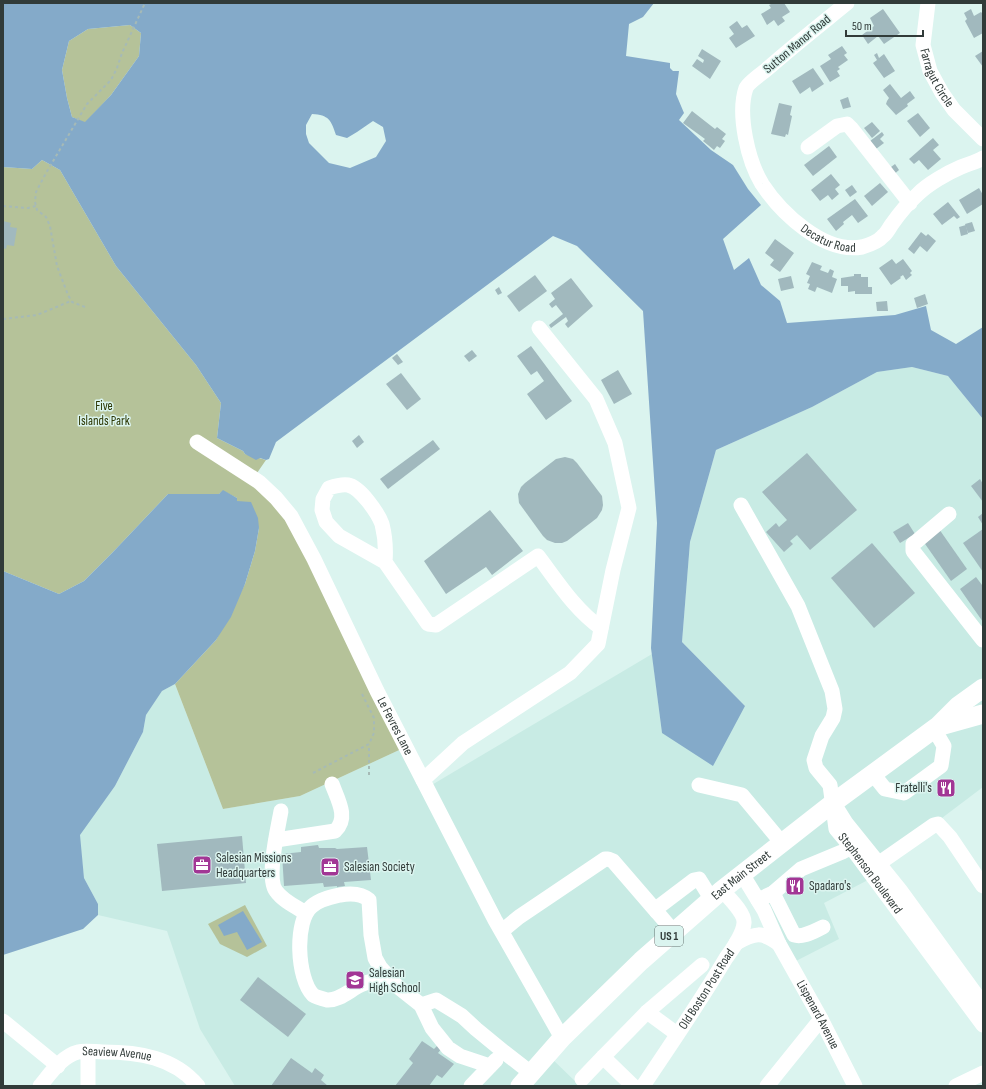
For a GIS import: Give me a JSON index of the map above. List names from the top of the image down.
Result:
{
  "streets": {
    "main road": ["East Main Street", "US 1"],
    "street": [
      "Sutton Manor Road",
      "Farragut Circle",
      "Decatur Road",
      "Le Fevres Lane",
      "Stephenson Boulevard",
      "Old Boston Post Road",
      "Lispenard Avenue",
      "Seaview Avenue"
    ]
  },
  "crossings": [
    ["Sutton Manor Road", "Decatur Road"],
    ["Le Fevres Lane", "East Main Street"],
    ["Stephenson Boulevard", "East Main Street"],
    ["East Main Street", "US 1"],
    ["East Main Street", "Old Boston Post Road"],
    ["East Main Street", "Lispenard Avenue"]
  ],
  "parks": ["Five Islands Park"],
  "places": {
    "restaurant": ["Fratelli's", "Spadaro's"],
    "office": ["Salesian Missions Headquarters", "Salesian Society"],
    "school or university": ["Salesian High School"]
  },
  "scale_bar": "50 m"
}
